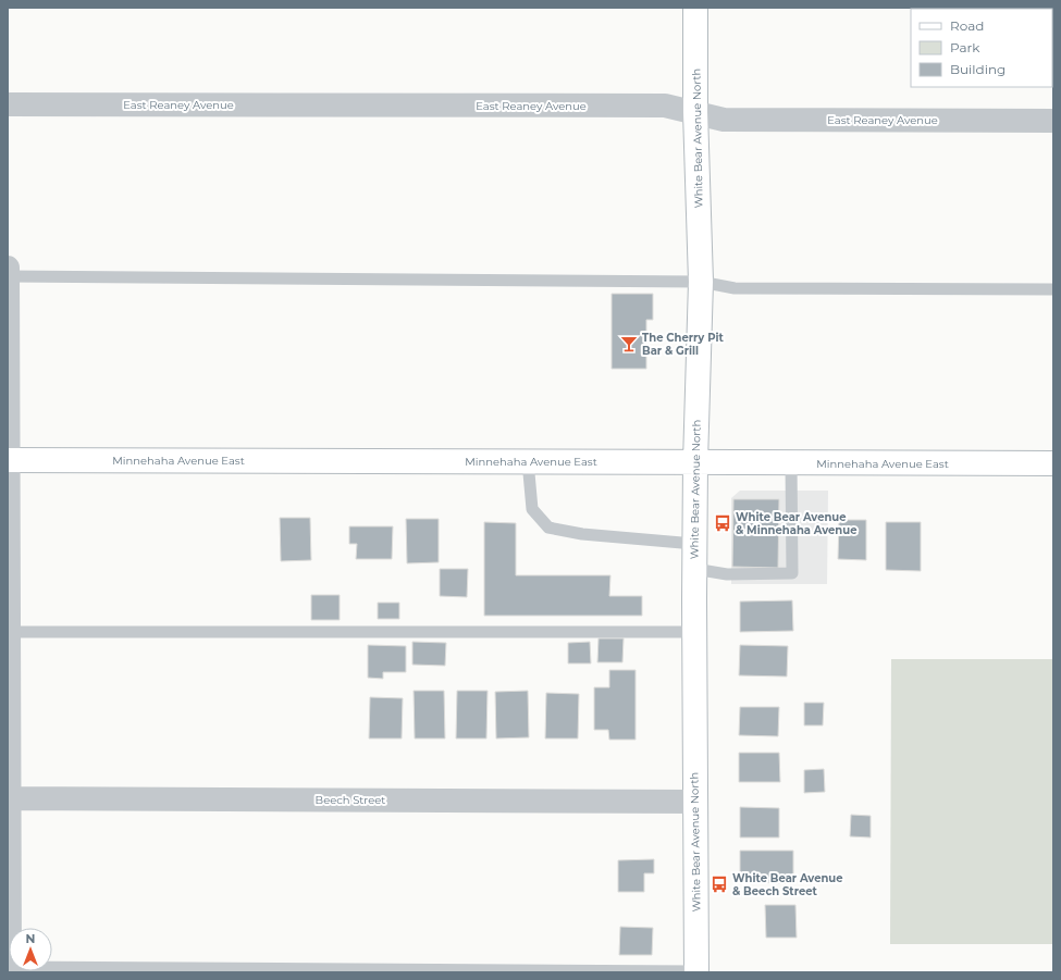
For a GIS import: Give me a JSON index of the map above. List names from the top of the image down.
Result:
{
  "streets": {
    "main road": ["White Bear Avenue North", "Minnehaha Avenue East"],
    "street": ["East Reaney Avenue", "Beech Street"]
  },
  "crossings": [
    ["East Reaney Avenue", "White Bear Avenue North"],
    ["White Bear Avenue North", "Minnehaha Avenue East"],
    ["White Bear Avenue North", "Beech Street"]
  ],
  "places": {
    "bar": ["The Cherry Pit Bar & Grill"],
    "bus stop": ["White Bear Avenue & Minnehaha Avenue", "White Bear Avenue & Beech Street"]
  },
  "legend": ["Road", "Park", "Building"],
  "north": "top"
}
